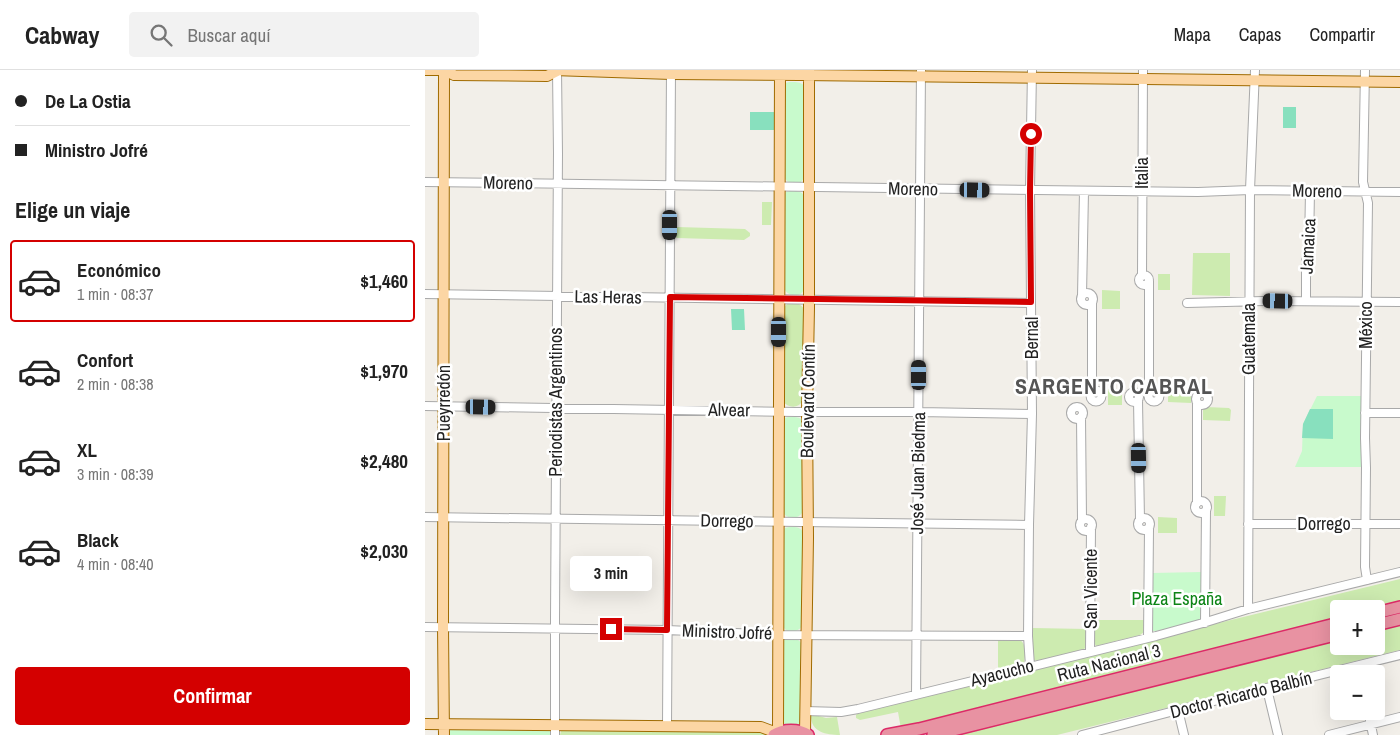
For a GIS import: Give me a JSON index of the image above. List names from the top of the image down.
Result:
{
  "streets": {
    "highway": ["Ruta Nacional 3"],
    "main road": ["Boulevard Contín", "Pueyrredón"],
    "street": [
      "Italia",
      "Moreno",
      "Jamaica",
      "Las Heras",
      "México",
      "Bernal",
      "Guatemala",
      "Periodistas Argentinos",
      "Alvear",
      "José Juan Biedma",
      "Dorrego",
      "San Vicente",
      "Ministro Jofré",
      "Ayacucho",
      "Doctor Ricardo Balbín"
    ]
  },
  "crossings": [
    ["Italia", "Moreno"],
    ["Moreno", "Jamaica"],
    ["Moreno", "México"],
    ["Moreno", "Bernal"],
    ["Moreno", "Guatemala"],
    ["Moreno", "Boulevard Contín"],
    ["Moreno", "Periodistas Argentinos"],
    ["Moreno", "Pueyrredón"],
    ["Moreno", "José Juan Biedma"],
    ["Las Heras", "Bernal"],
    ["Las Heras", "Boulevard Contín"],
    ["Las Heras", "Periodistas Argentinos"],
    ["Las Heras", "Pueyrredón"],
    ["Las Heras", "José Juan Biedma"],
    ["México", "Dorrego"],
    ["México", "Ayacucho"],
    ["Bernal", "Alvear"],
    ["Bernal", "Dorrego"],
    ["Bernal", "Ministro Jofré"],
    ["Bernal", "Ayacucho"],
    ["Guatemala", "Dorrego"],
    ["Guatemala", "Ayacucho"],
    ["Boulevard Contín", "Alvear"],
    ["Boulevard Contín", "Dorrego"],
    ["Boulevard Contín", "Ministro Jofré"],
    ["Boulevard Contín", "Ayacucho"],
    ["Periodistas Argentinos", "Alvear"],
    ["Periodistas Argentinos", "Dorrego"],
    ["Periodistas Argentinos", "Ministro Jofré"],
    ["Pueyrredón", "Alvear"],
    ["Pueyrredón", "Dorrego"],
    ["Pueyrredón", "Ministro Jofré"],
    ["Alvear", "José Juan Biedma"],
    ["José Juan Biedma", "Dorrego"],
    ["José Juan Biedma", "Ministro Jofré"],
    ["José Juan Biedma", "Ayacucho"],
    ["San Vicente", "Ayacucho"]
  ],
  "districts": ["SARGENTO CABRAL"],
  "parks": ["Plaza España"],
  "page": {
    "header": "Cabway",
    "search": "Buscar aquí",
    "nav": ["Mapa", "Capas", "Compartir"],
    "banner": ["De La Ostia", "Ministro Jofré"],
    "heading": "Elige un viaje",
    "list": [
      {
        "name": "Económico",
        "note": "1 min · 08:37",
        "value": "$1,460"
      },
      {
        "name": "Confort",
        "note": "2 min · 08:38",
        "value": "$1,970"
      },
      {
        "name": "XL",
        "note": "3 min · 08:39",
        "value": "$2,480"
      },
      {
        "name": "Black",
        "note": "4 min · 08:40",
        "value": "$2,030"
      }
    ],
    "bubble": "3 min",
    "map_buttons": ["+", "−"],
    "buttons": "Confirmar"
  }
}
